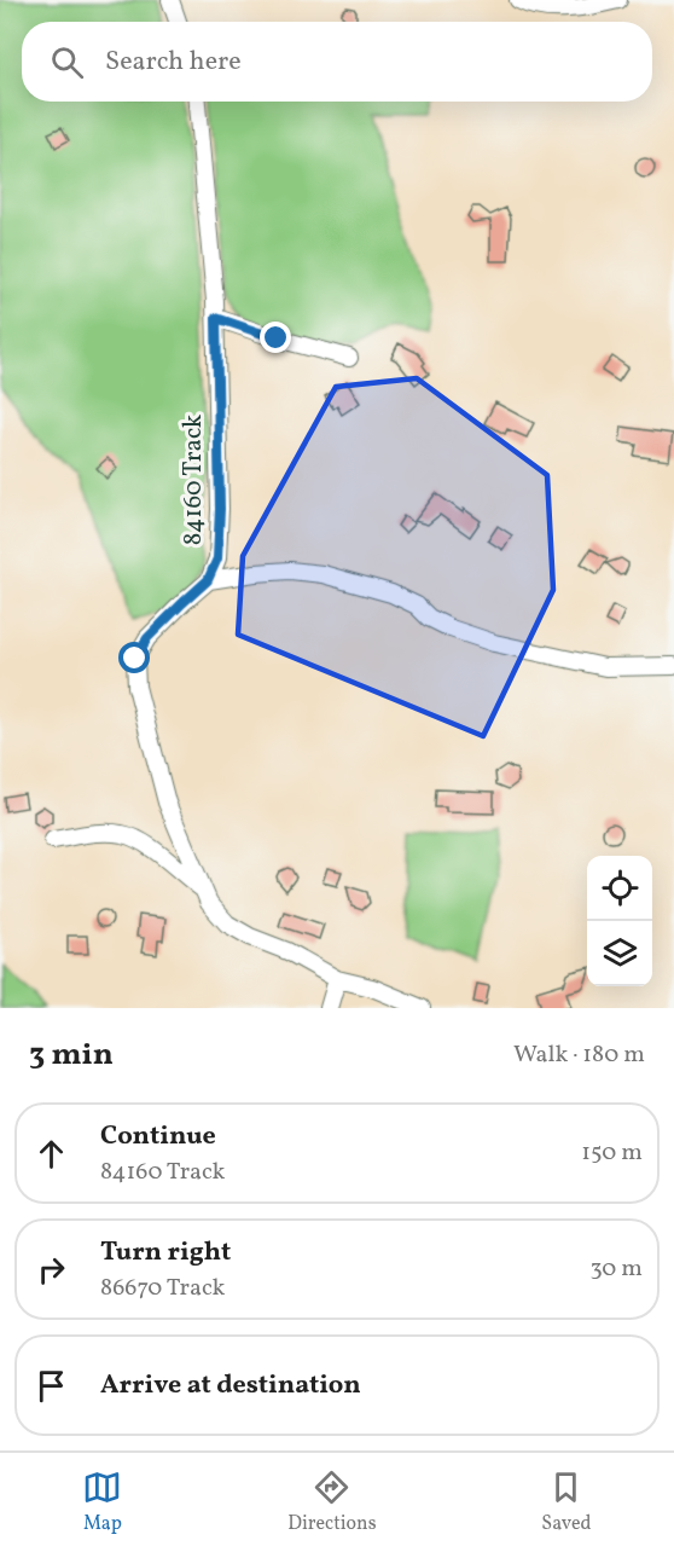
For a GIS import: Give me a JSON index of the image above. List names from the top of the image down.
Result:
{
  "streets": {
    "street": ["84160 Track"]
  },
  "page": {
    "search": "Search here",
    "heading": ["3 min", "Walk · 180 m"],
    "list": [
      ["Continue", "84160 Track", "150 m"],
      ["Turn right", "86670 Track", "30 m"],
      "Arrive at destination"
    ],
    "nav": ["Map", "Directions", "Saved"]
  }
}
